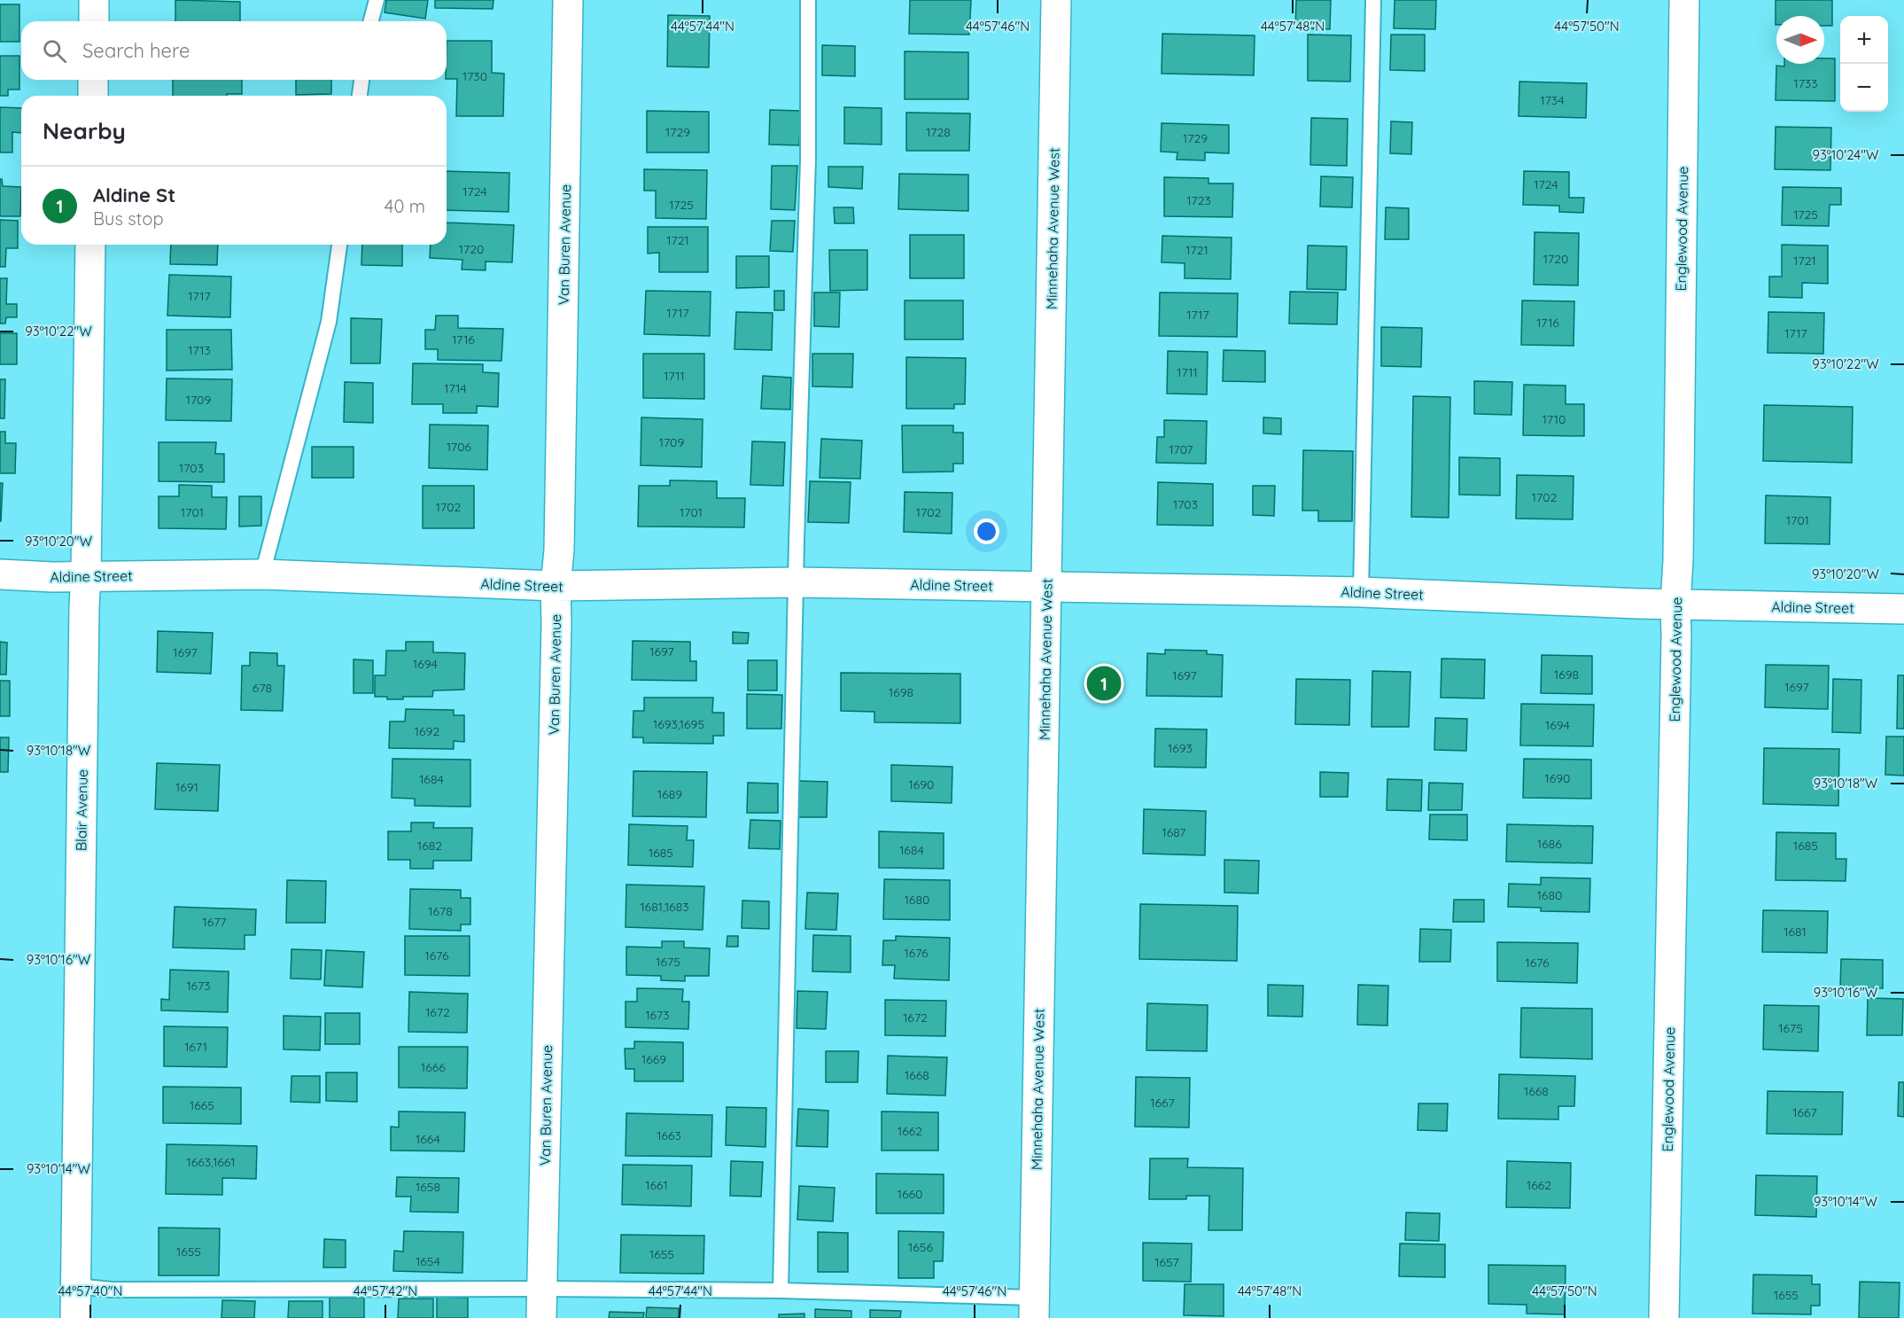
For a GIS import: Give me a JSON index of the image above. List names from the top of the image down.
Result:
{
  "streets": {
    "street": [
      "Minnehaha Avenue West",
      "Englewood Avenue",
      "Van Buren Avenue",
      "Aldine Street",
      "Blair Avenue"
    ]
  },
  "crossings": [
    ["Minnehaha Avenue West", "Aldine Street"],
    ["Englewood Avenue", "Aldine Street"],
    ["Van Buren Avenue", "Aldine Street"],
    ["Aldine Street", "Blair Avenue"]
  ],
  "house_numbers": [
    "1730",
    "1733",
    "1734",
    "1729",
    "1728",
    "1729",
    "1724",
    "1724",
    "1723",
    "1725",
    "1725",
    "1721",
    "1720",
    "1721",
    "1720",
    "1721",
    "1717",
    "1717",
    "1717",
    "1716",
    "1717",
    "1716",
    "1713",
    "1711",
    "1711",
    "1714",
    "1709",
    "1710",
    "1709",
    "1706",
    "1707",
    "1703",
    "1702",
    "1703",
    "1702",
    "1701",
    "1701",
    "1702",
    "1701",
    "1697",
    "1697",
    "1694",
    "1698",
    "1697",
    "1697",
    "678",
    "1698",
    "1693,1695",
    "1694",
    "1692",
    "1693",
    "1690",
    "1684",
    "1690",
    "1691",
    "1689",
    "1687",
    "1686",
    "1682",
    "1685",
    "1684",
    "1685",
    "1680",
    "1680",
    "1681,1683",
    "1678",
    "1677",
    "1681",
    "1676",
    "1676",
    "1675",
    "1676",
    "1673",
    "1672",
    "1673",
    "1672",
    "1675",
    "1671",
    "1669",
    "1666",
    "1668",
    "1668",
    "1667",
    "1665",
    "1667",
    "1662",
    "1663",
    "1664",
    "1663,1661",
    "1661",
    "1662",
    "1658",
    "1660",
    "1656",
    "1655",
    "1655",
    "1654",
    "1657",
    "1655"
  ],
  "north": "right",
  "page": {
    "map_buttons": ["+", "−"],
    "search": "Search here",
    "heading": "Nearby",
    "list": [
      {
        "mark": "1",
        "name": "Aldine St",
        "note": "Bus stop",
        "value": "40 m"
      }
    ],
    "pins": "1"
  },
  "coordinates": [
    "44°57'44\"N",
    "44°57'46\"N",
    "44°57'48\"N",
    "44°57'50\"N",
    "93°10'24\"W",
    "93°10'22\"W",
    "93°10'20\"W",
    "93°10'18\"W",
    "93°10'16\"W",
    "93°10'14\"W",
    "44°57'40\"N",
    "44°57'42\"N"
  ]
}
